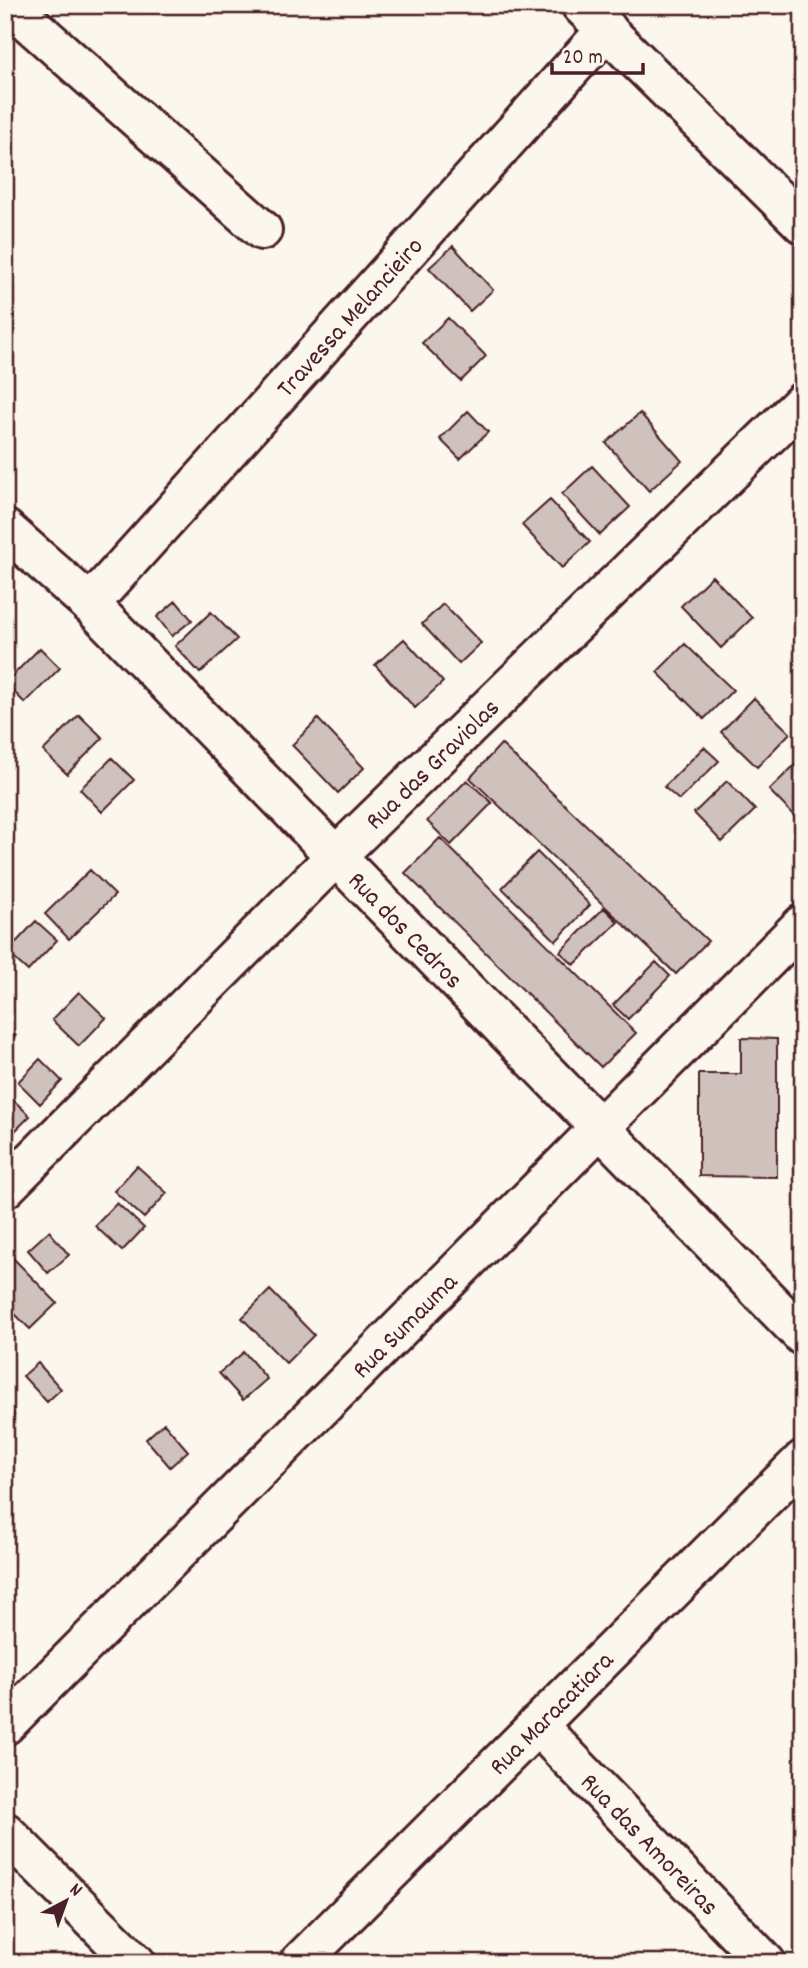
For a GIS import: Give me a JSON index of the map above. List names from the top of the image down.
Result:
{
  "streets": {
    "street": [
      "Travessa Melancieiro",
      "Rua das Graviolas",
      "Rua dos Cedros",
      "Rua Sumauma",
      "Rua Maracatiara",
      "Rua das Amoreiras"
    ]
  },
  "crossings": [
    ["Travessa Melancieiro", "Rua dos Cedros"],
    ["Rua das Graviolas", "Rua dos Cedros"],
    ["Rua dos Cedros", "Rua Sumauma"],
    ["Rua Maracatiara", "Rua das Amoreiras"]
  ],
  "scale_bar": "20 m",
  "north": "top right"
}
